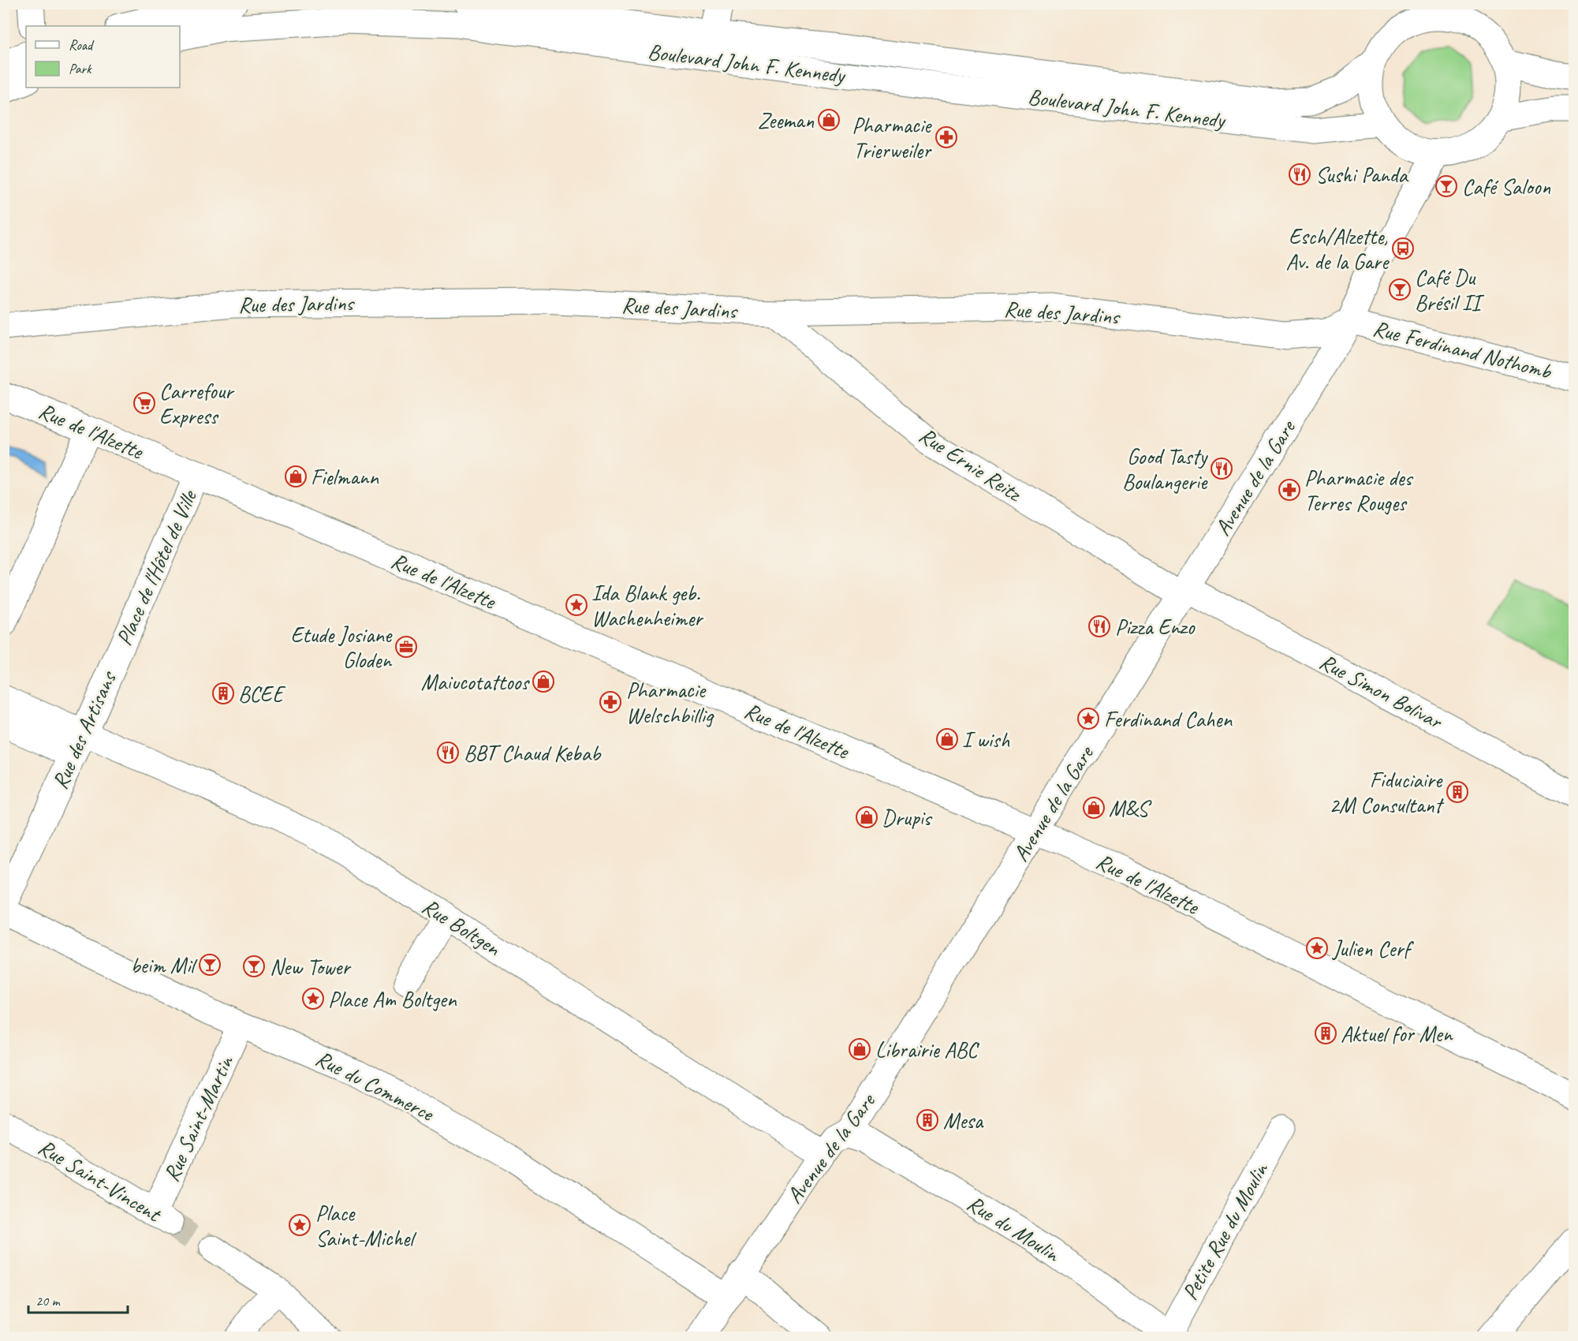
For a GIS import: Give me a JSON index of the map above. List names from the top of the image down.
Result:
{
  "streets": {
    "street": [
      "Boulevard John F. Kennedy",
      "Rue des Jardins",
      "Rue Ferdinand Nothomb",
      "Rue de l'Alzette",
      "Rue Ernie Reitz",
      "Avenue de la Gare",
      "Place de l'Hôtel de Ville",
      "Rue Simon Bolivar",
      "Rue des Artisans",
      "Rue Boltgen",
      "Rue du Commerce",
      "Rue Saint-Martin",
      "Rue Saint-Vincent",
      "Rue du Moulin",
      "Petite Rue du Moulin"
    ]
  },
  "crossings": [
    ["Boulevard John F. Kennedy", "Avenue de la Gare"],
    ["Rue des Jardins", "Rue Ferdinand Nothomb"],
    ["Rue des Jardins", "Rue Ernie Reitz"],
    ["Rue des Jardins", "Avenue de la Gare"],
    ["Rue Ferdinand Nothomb", "Avenue de la Gare"],
    ["Rue de l'Alzette", "Avenue de la Gare"],
    ["Rue de l'Alzette", "Place de l'Hôtel de Ville"],
    ["Rue Ernie Reitz", "Avenue de la Gare"],
    ["Rue Ernie Reitz", "Rue Simon Bolivar"],
    ["Avenue de la Gare", "Rue Simon Bolivar"],
    ["Avenue de la Gare", "Rue Boltgen"],
    ["Avenue de la Gare", "Rue du Commerce"],
    ["Avenue de la Gare", "Rue du Moulin"],
    ["Place de l'Hôtel de Ville", "Rue des Artisans"],
    ["Place de l'Hôtel de Ville", "Rue Boltgen"],
    ["Rue des Artisans", "Rue Boltgen"],
    ["Rue du Commerce", "Rue Saint-Martin"],
    ["Rue Saint-Martin", "Rue Saint-Vincent"],
    ["Rue du Moulin", "Petite Rue du Moulin"]
  ],
  "places": {
    "shop": [
      "Zeeman",
      "Fielmann",
      "Maiucotattoos",
      "I wish",
      "M&S",
      "Drupis",
      "Librairie ABC"
    ],
    "pharmacy": ["Pharmacie Trierweiler", "Pharmacie des Terres Rouges", "Pharmacie Welschbillig"],
    "restaurant": [
      "Sushi Panda",
      "Good Tasty Boulangerie",
      "Pizza Enzo",
      "BBT Chaud Kebab"
    ],
    "bar": [
      "Café Saloon",
      "Café Du Brésil II",
      "beim Mil",
      "New Tower"
    ],
    "bus stop": ["Esch/Alzette, Av. de la Gare"],
    "supermarket": ["Carrefour Express"],
    "place": [
      "Ida Blank geb. Wachenheimer",
      "Ferdinand Cahen",
      "Julien Cerf",
      "Place Am Boltgen",
      "Place Saint-Michel"
    ],
    "office": ["Etude Josiane Gloden"],
    "building": [
      "BCEE",
      "Fiduciaire 2M Consultant",
      "Aktuel for Men",
      "Mesa"
    ]
  },
  "legend": ["Road", "Park"],
  "scale_bar": "20 m"
}
